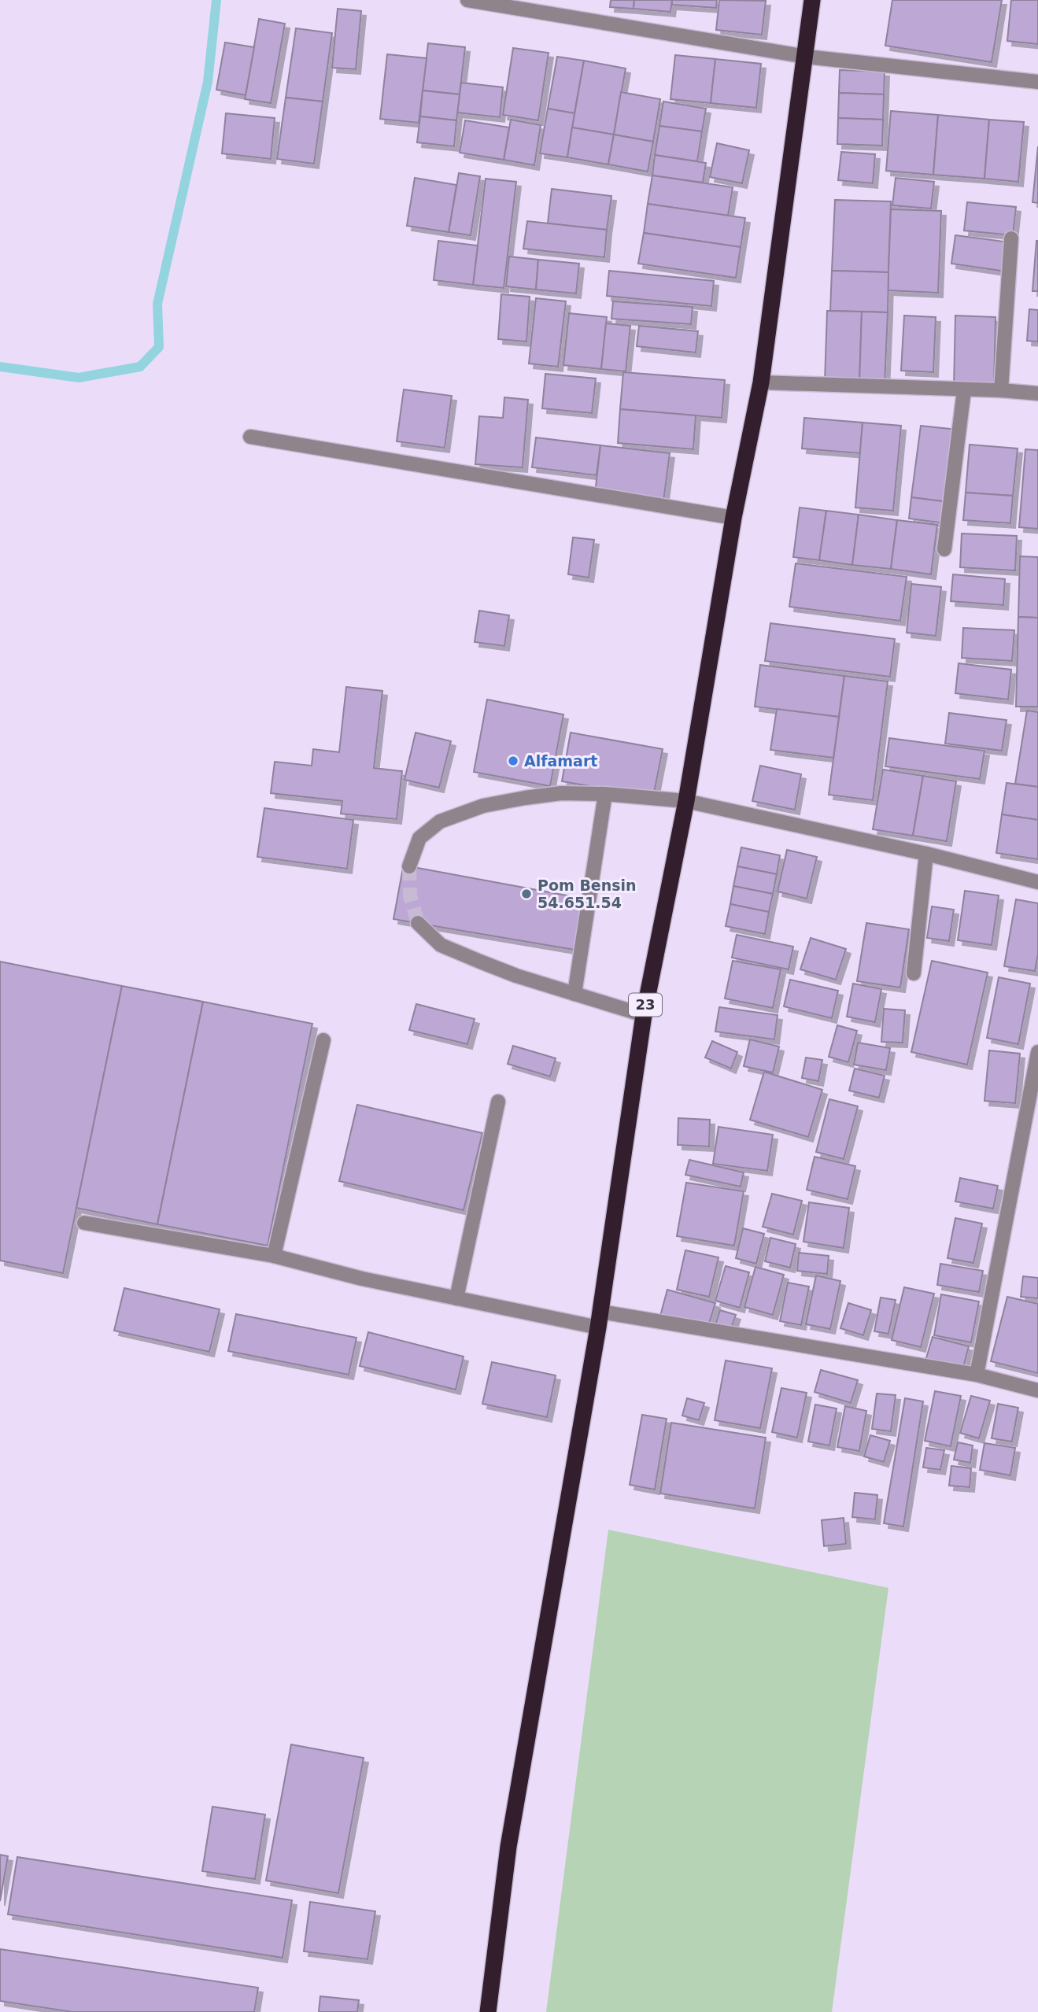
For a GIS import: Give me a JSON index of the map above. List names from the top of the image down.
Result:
{
  "streets": {
    "highway": ["23"]
  },
  "places": ["Alfamart", "Pom Bensin 54.651.54"]
}
